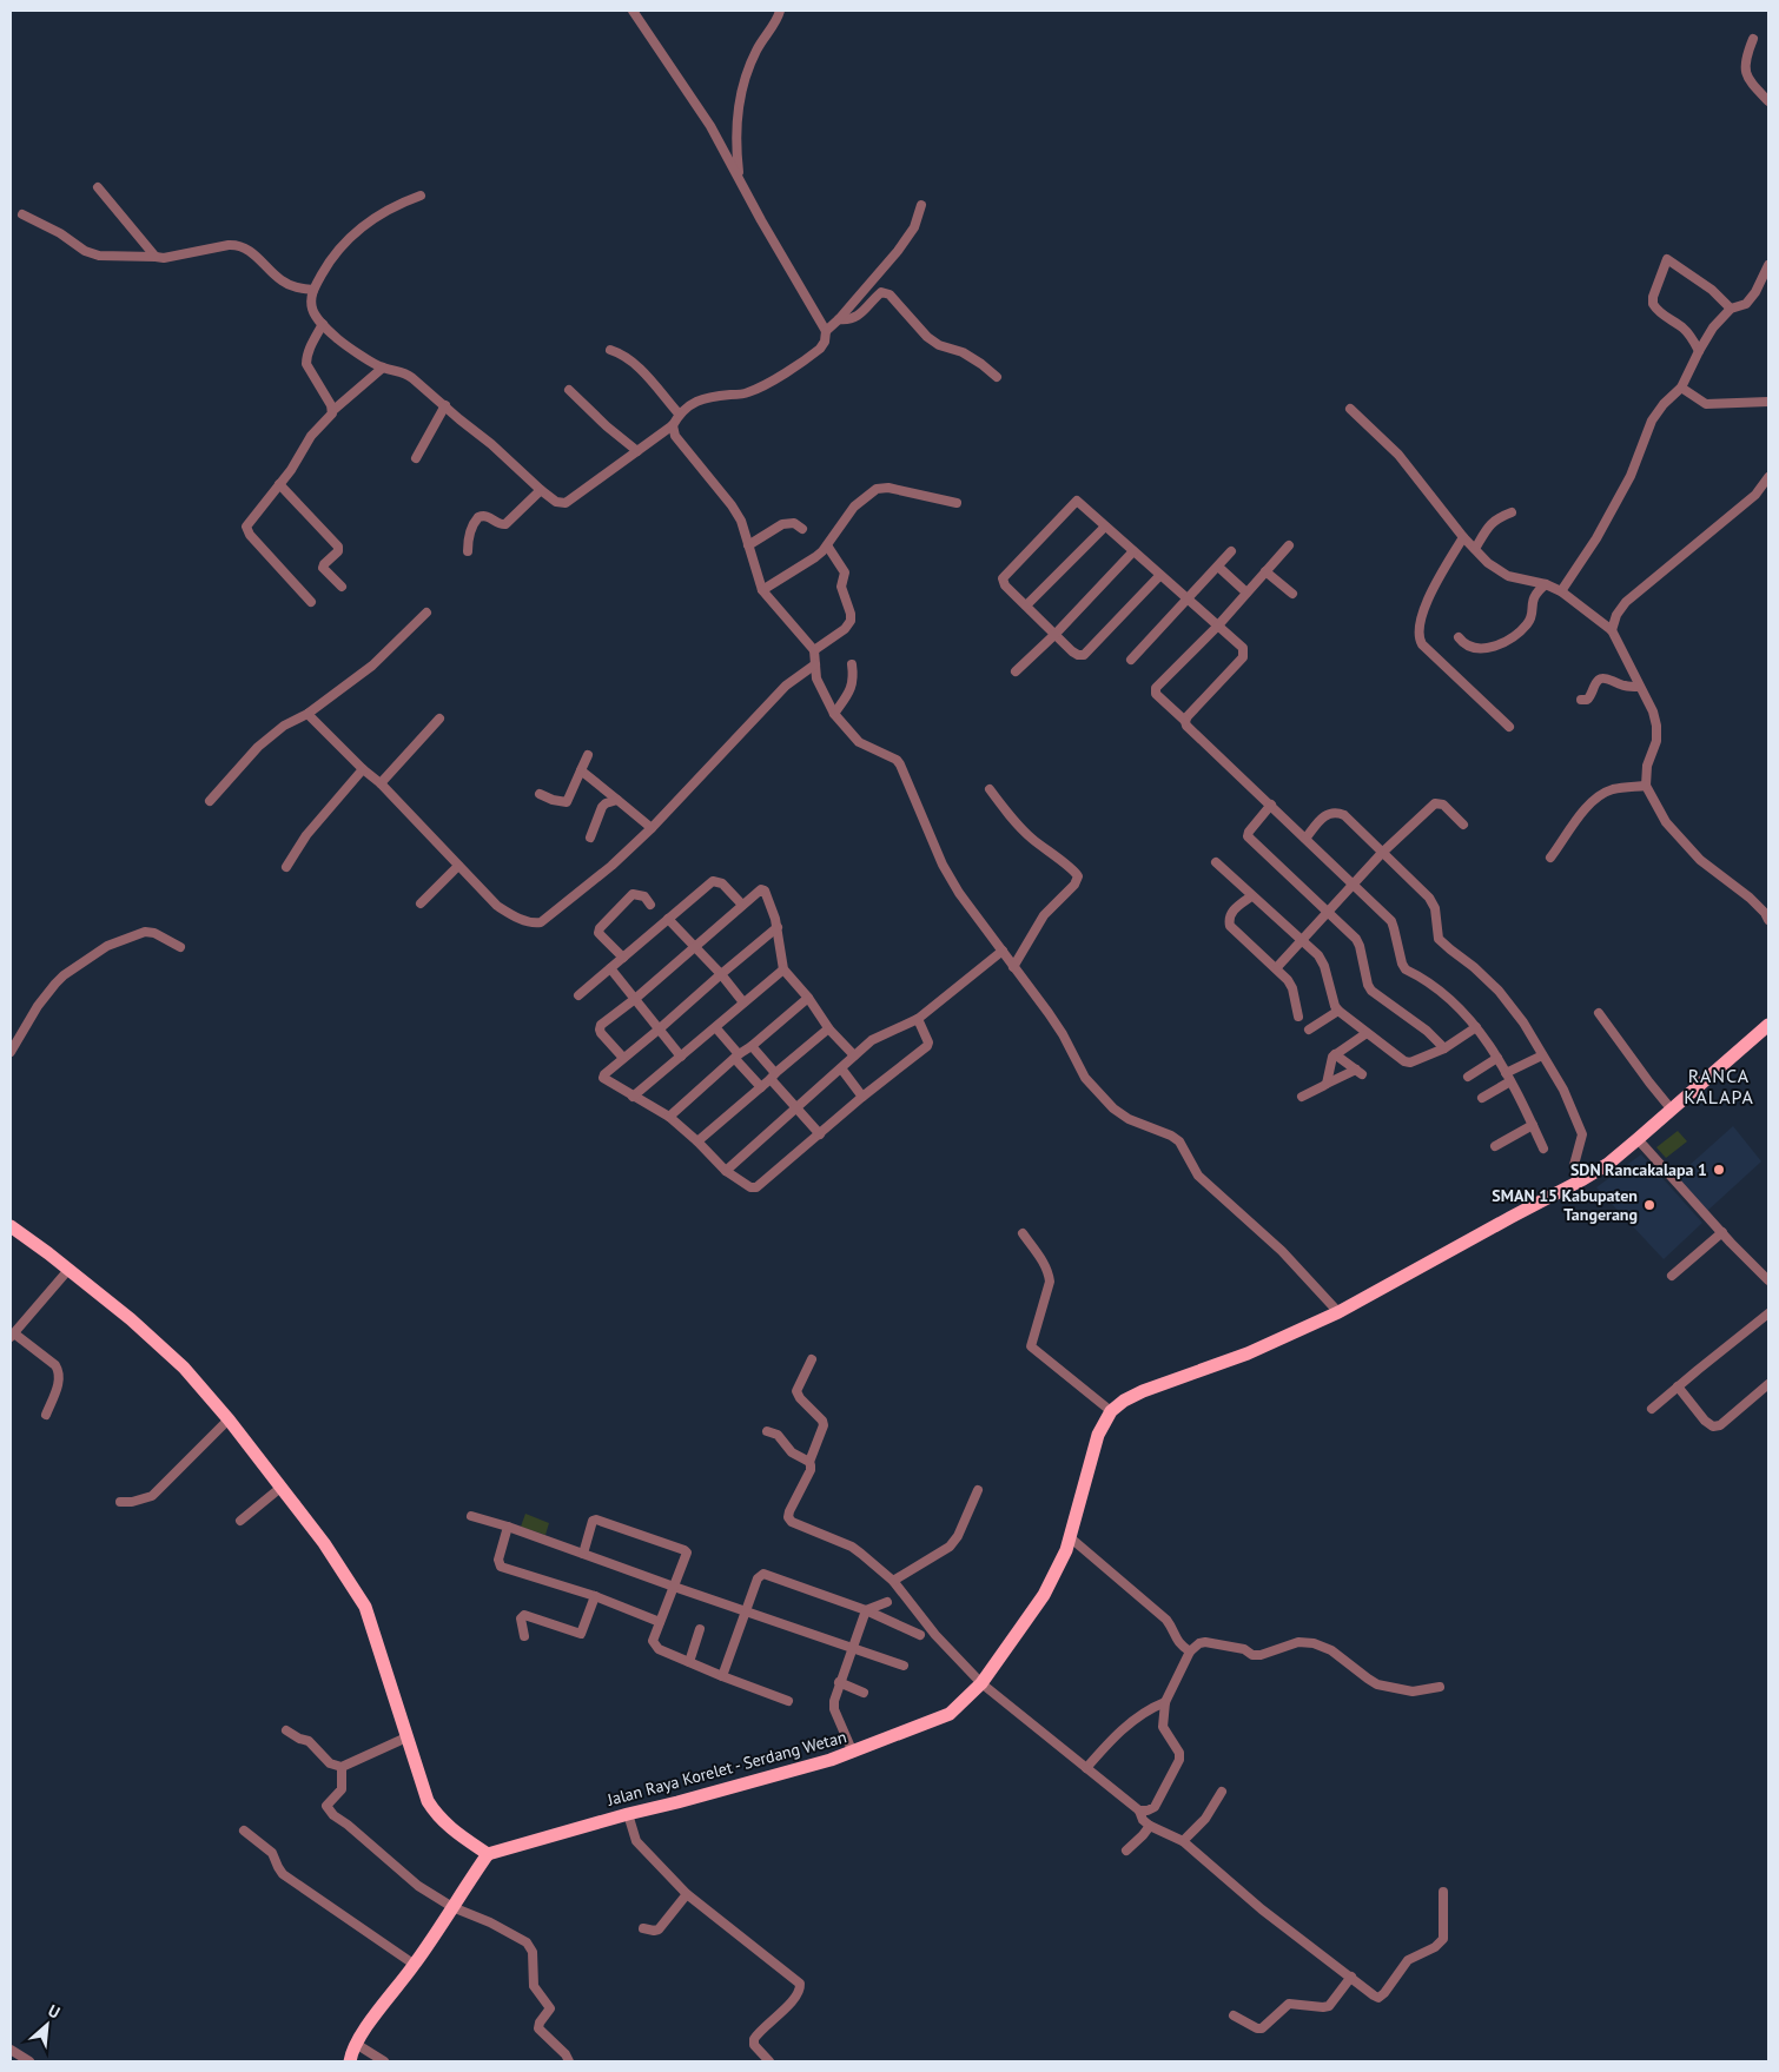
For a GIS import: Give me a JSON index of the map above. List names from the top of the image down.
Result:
{
  "streets": {
    "main road": ["Jalan Raya Korelet - Serdang Wetan"]
  },
  "districts": ["RANCA KALAPA"],
  "places": ["SDN Rancakalapa 1", "SMAN 15 Kabupaten Tangerang"],
  "north": "top right"
}
